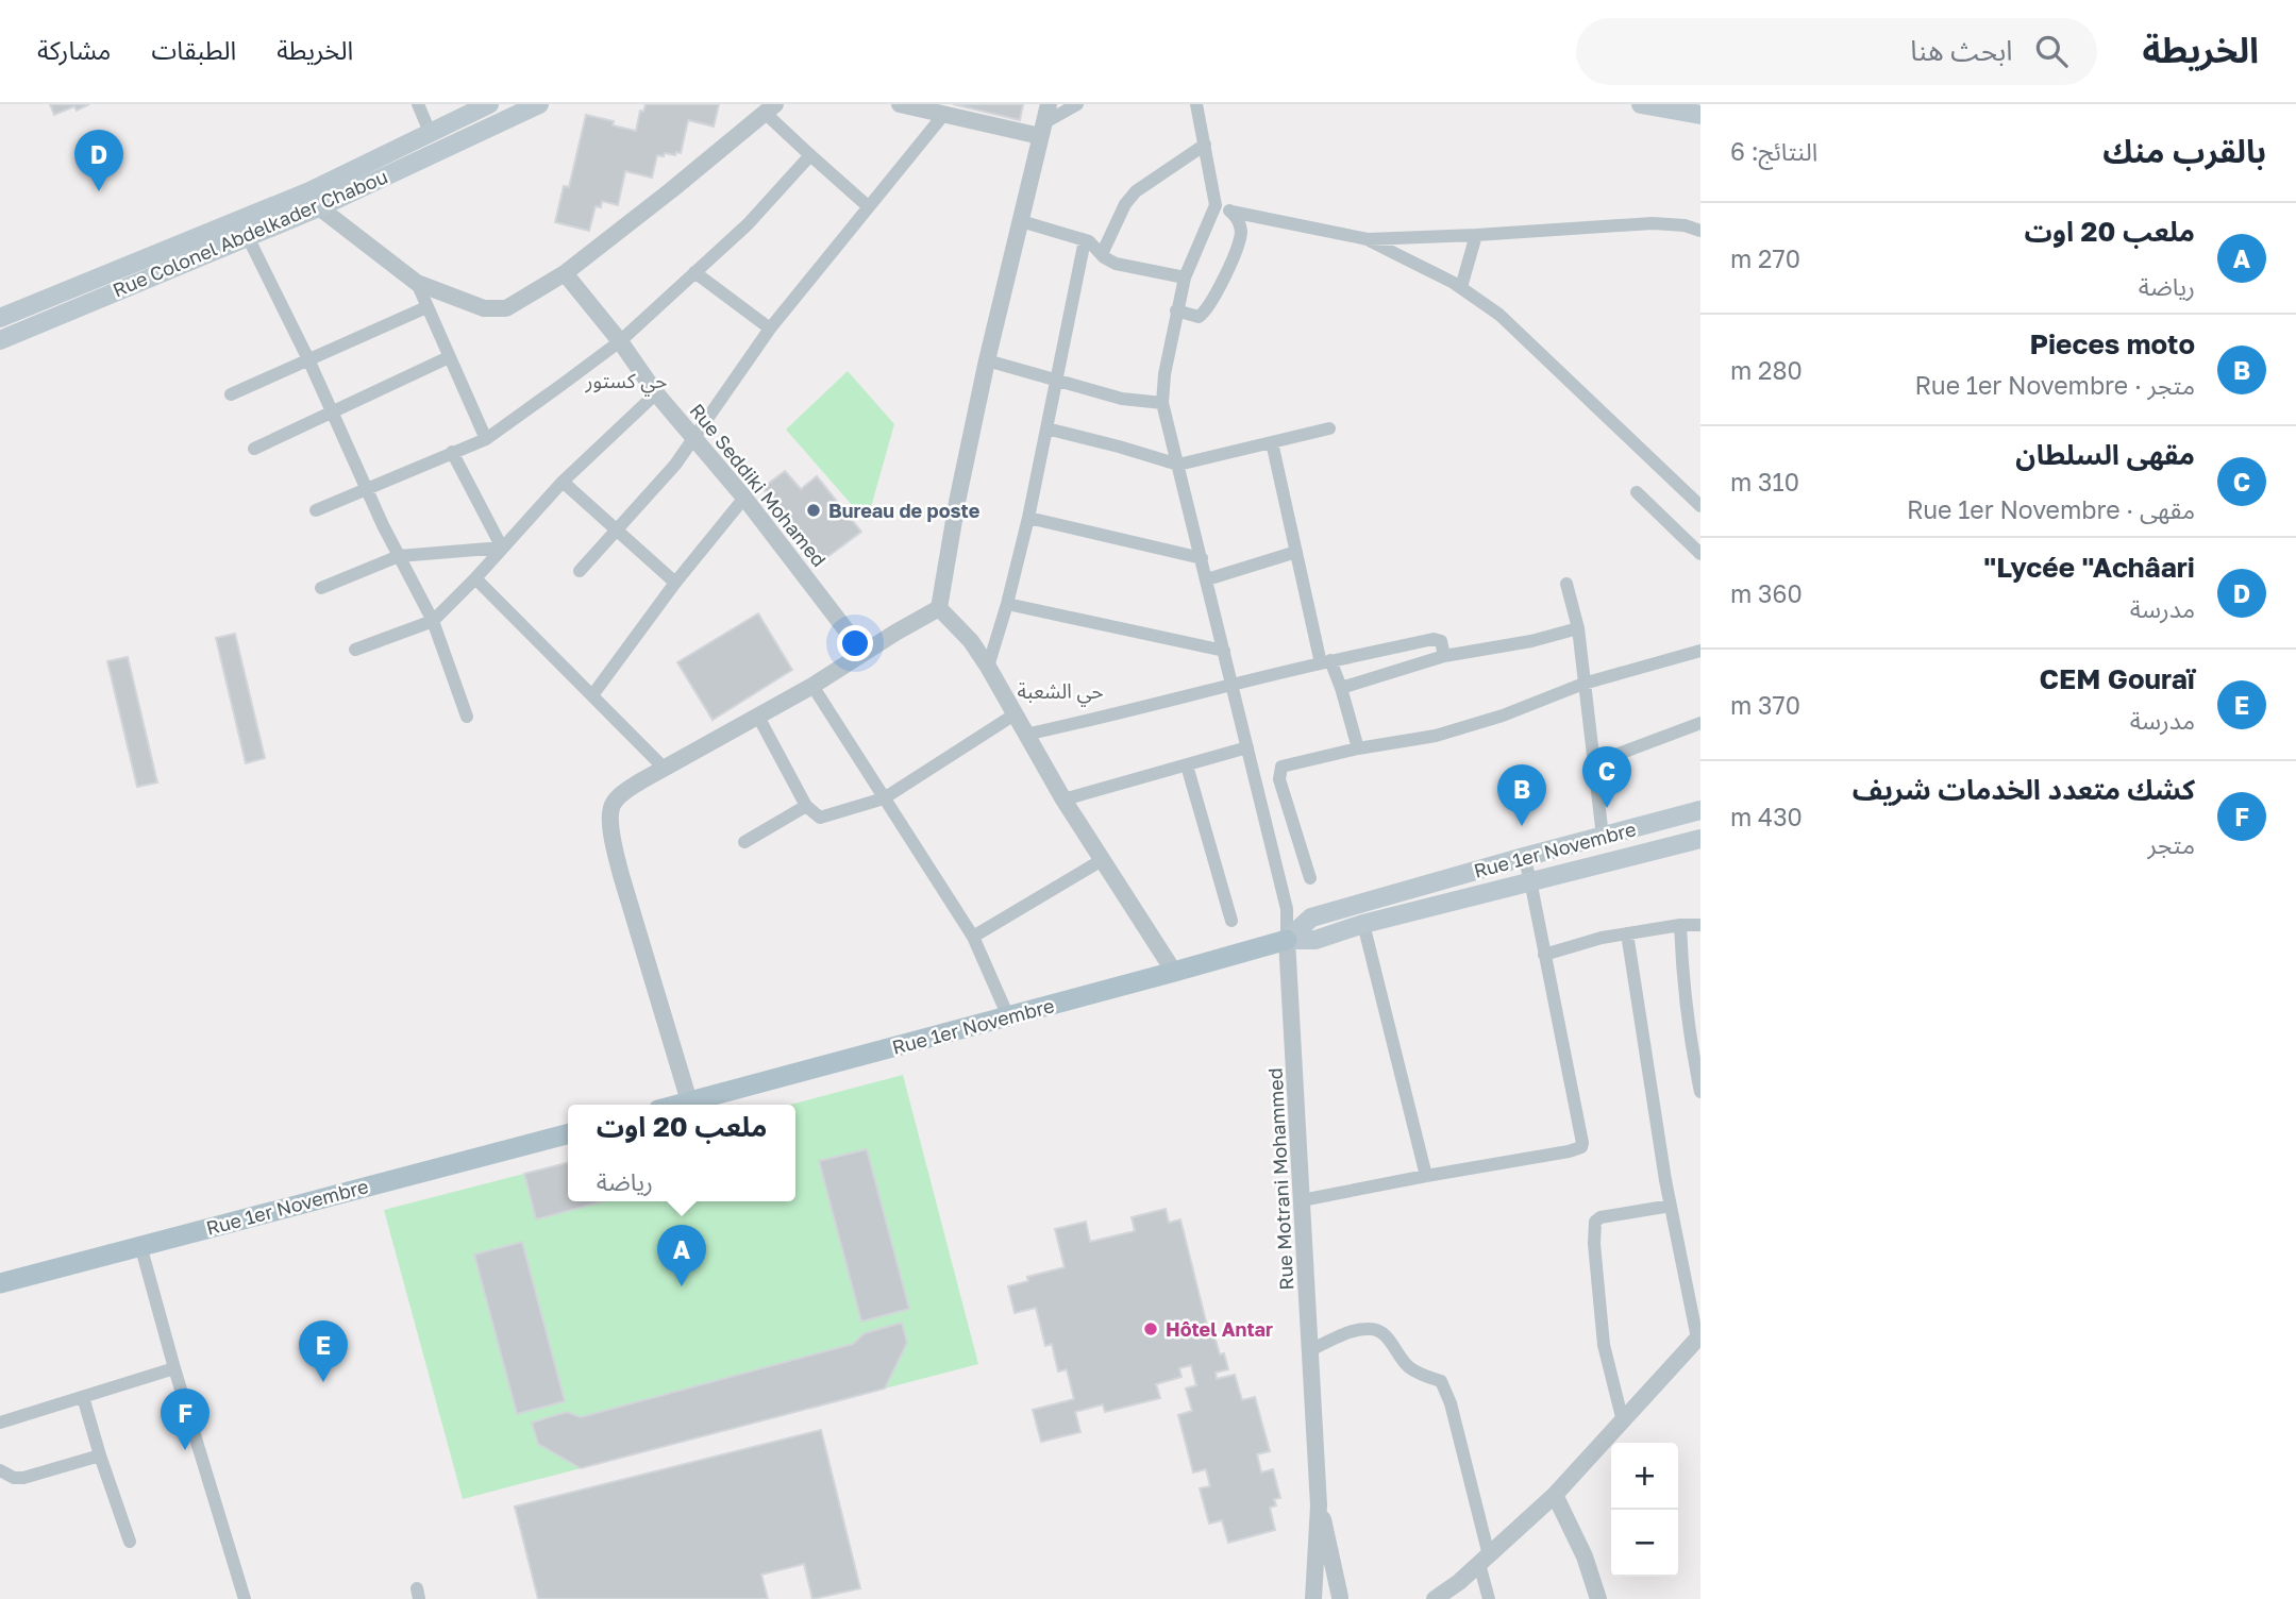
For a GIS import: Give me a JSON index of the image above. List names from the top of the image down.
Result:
{
  "streets": {
    "main road": ["Rue Colonel Abdelkader Chabou", "Rue 1er Novembre"],
    "street": ["Rue Seddiki Mohamed", "Rue Motrani Mohammed"]
  },
  "crossings": [
    ["Rue 1er Novembre", "Rue Motrani Mohammed"]
  ],
  "districts": ["حي كستور", "حي الشعبة"],
  "places": ["Bureau de poste", "Hôtel Antar"],
  "page": {
    "header": "الخريطة",
    "search": "ابحث هنا",
    "nav": ["الخريطة", "الطبقات", "مشاركة"],
    "heading": ["بالقرب منك", "النتائج: 6"],
    "pins": [
      "D",
      "C",
      "B",
      "A",
      "E",
      "F"
    ],
    "list": [
      {
        "mark": "A",
        "name": "ملعب 20 اوت",
        "note": "رياضة",
        "value": "270 m"
      },
      {
        "mark": "B",
        "name": "Pieces moto",
        "note": "متجر · Rue 1er Novembre",
        "value": "280 m"
      },
      {
        "mark": "C",
        "name": "مقهى السلطان",
        "note": "مقهى · Rue 1er Novembre",
        "value": "310 m"
      },
      {
        "mark": "D",
        "name": "Lycée \"Achâari\"",
        "note": "مدرسة",
        "value": "360 m"
      },
      {
        "mark": "E",
        "name": "CEM Gouraï",
        "note": "مدرسة",
        "value": "370 m"
      },
      {
        "mark": "F",
        "name": "كشك متعدد الخدمات شريف",
        "note": "متجر",
        "value": "430 m"
      }
    ],
    "popup": ["ملعب 20 اوت", "رياضة"],
    "map_buttons": ["+", "−"]
  }
}
